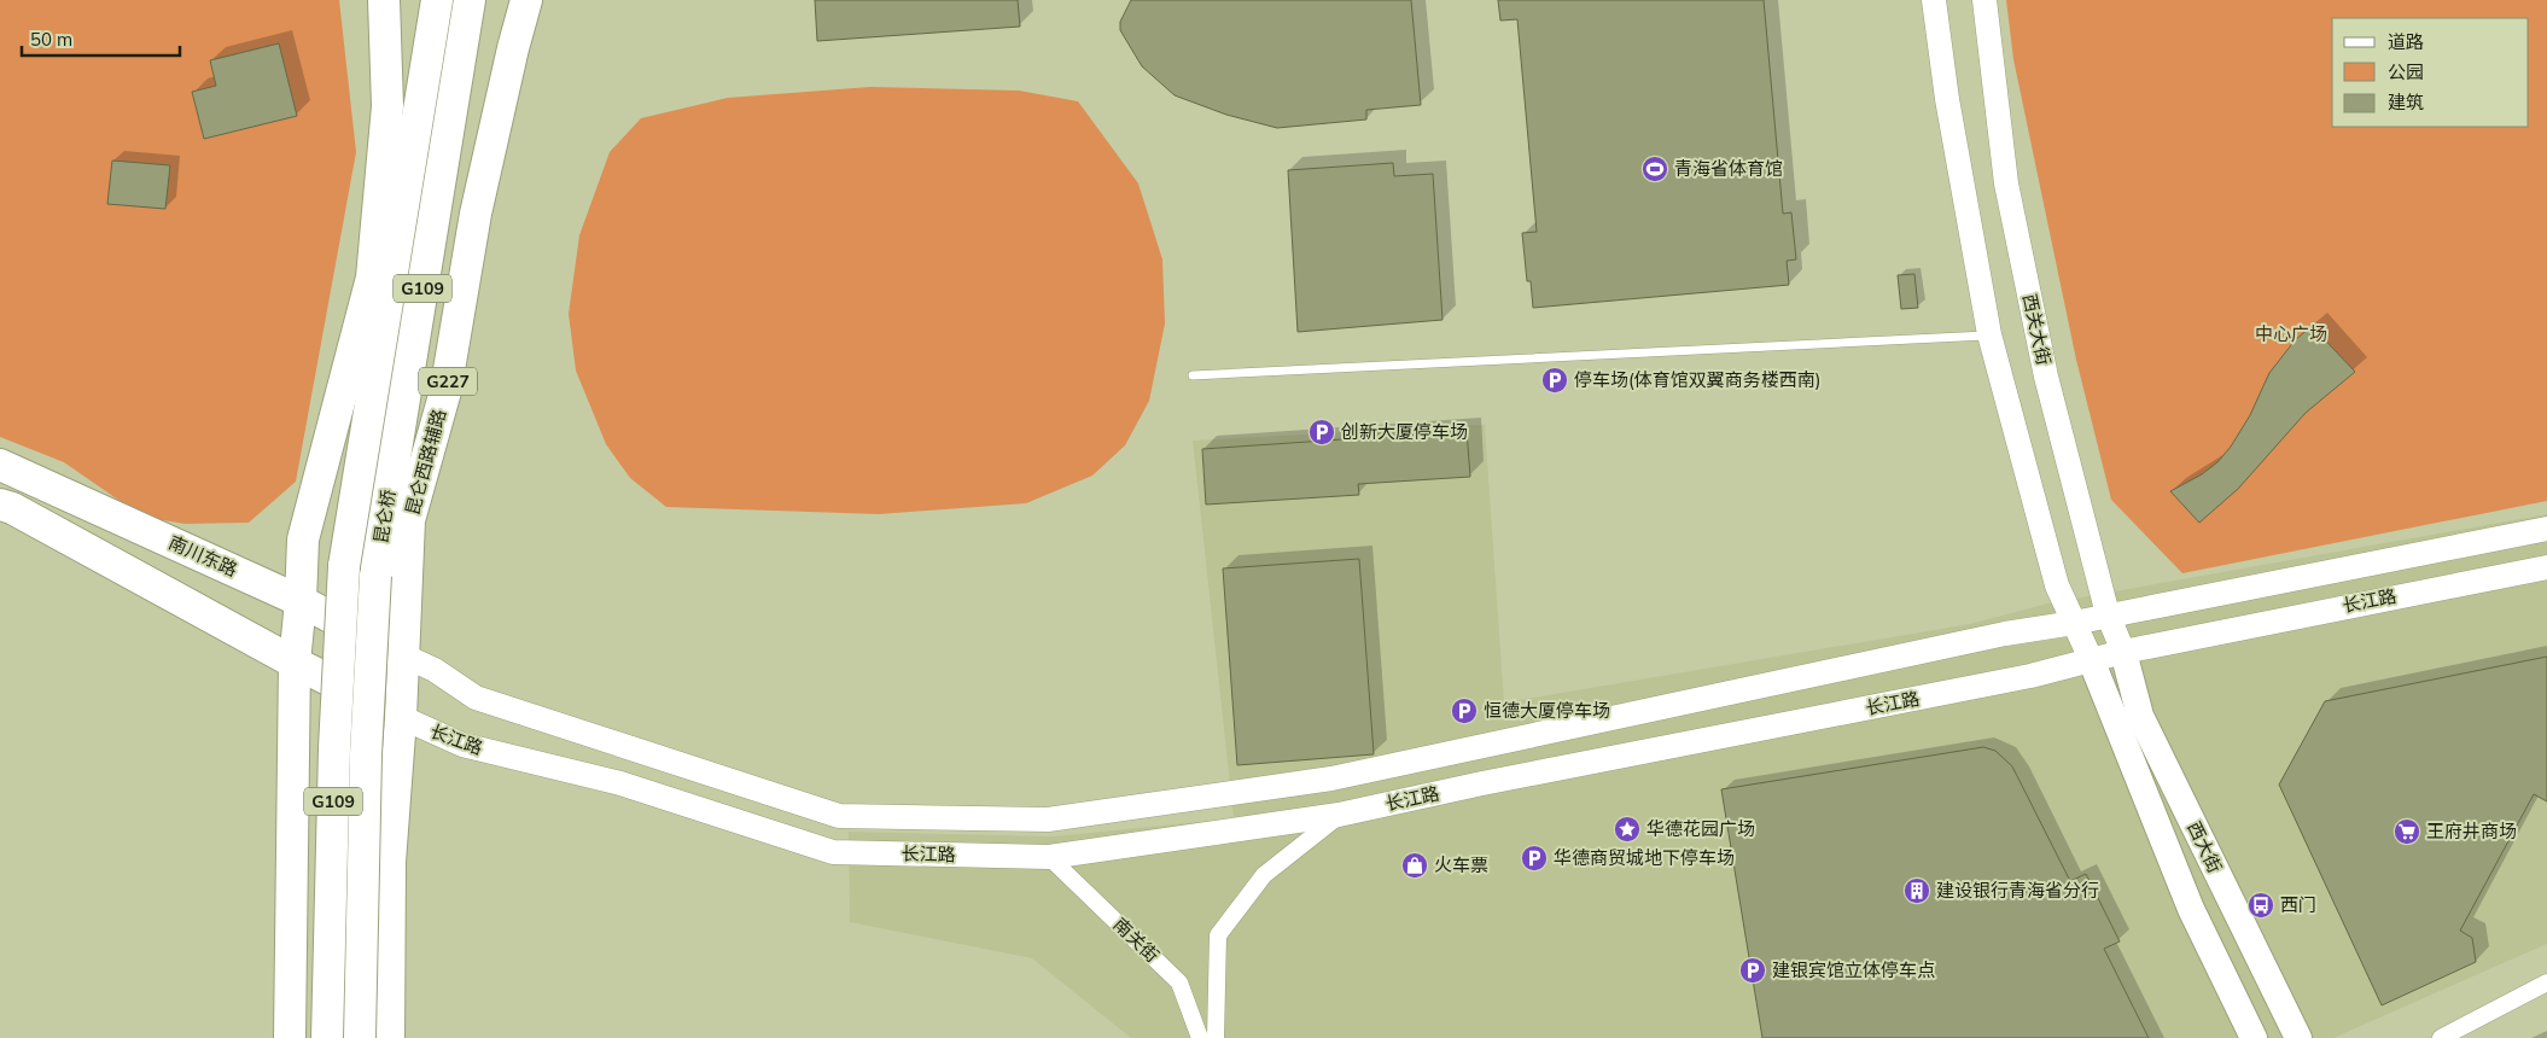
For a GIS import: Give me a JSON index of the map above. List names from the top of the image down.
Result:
{
  "streets": {
    "highway": [
      "G109",
      "G227",
      "昆仑西路辅路",
      "昆仑桥",
      "南川东路",
      "长江路"
    ],
    "main road": ["西关大街", "西大街"],
    "street": ["南关街"]
  },
  "crossings": [
    ["西关大街", "长江路"],
    ["西关大街", "西大街"],
    ["昆仑西路辅路", "南川东路"],
    ["昆仑西路辅路", "长江路"],
    ["南川东路", "长江路"],
    ["长江路", "西大街"],
    ["长江路", "南关街"]
  ],
  "parks": ["中心广场"],
  "places": {
    "sports": ["青海省体育馆"],
    "parking": [
      "停车场(体育馆双翼商务楼西南)",
      "创新大厦停车场",
      "恒德大厦停车场",
      "华德商贸城地下停车场",
      "建银宾馆立体停车点"
    ],
    "place": ["华德花园广场"],
    "supermarket": ["王府井商场"],
    "shop": ["火车票"],
    "building": ["建设银行青海省分行"],
    "bus stop": ["西门"]
  },
  "legend": ["道路", "公园", "建筑"],
  "scale_bar": "50 m"
}
